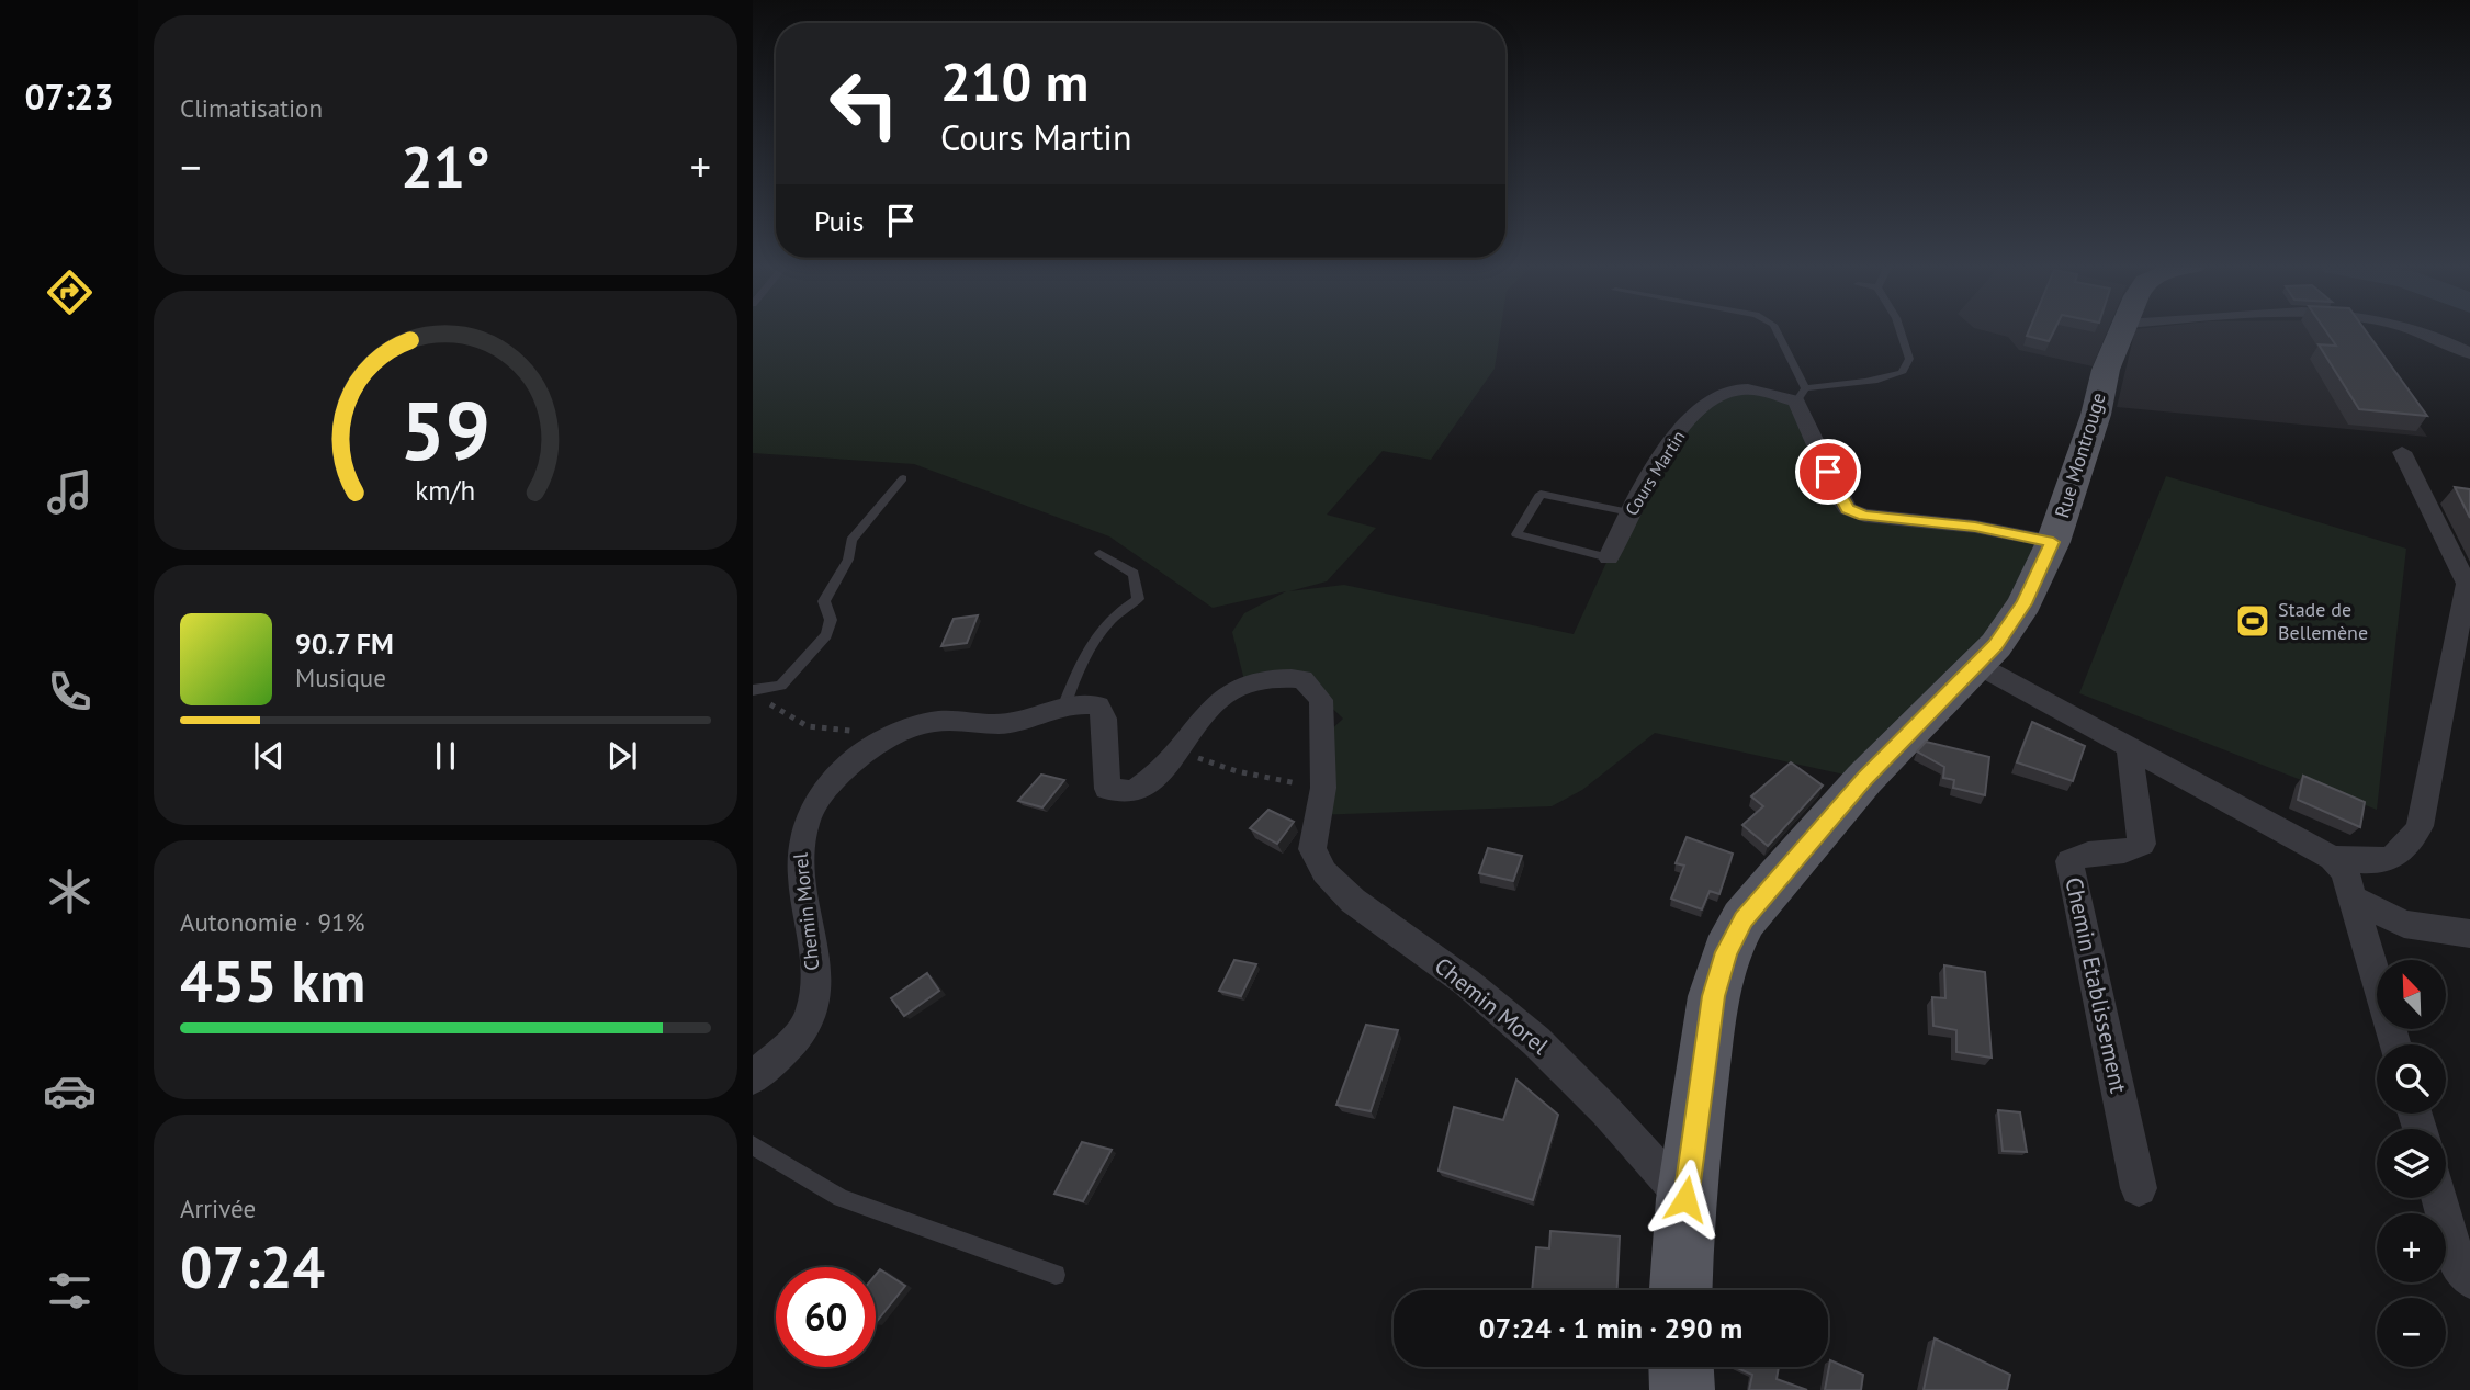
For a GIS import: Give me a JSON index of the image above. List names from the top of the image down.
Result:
{
  "streets": {
    "main road": ["Rue Montrouge"],
    "street": ["Cours Martin", "Chemin Morel", "Chemin Etablissement"]
  },
  "crossings": [
    ["Rue Montrouge", "Chemin Morel"]
  ],
  "places": {
    "sports": ["Stade de Bellemène"]
  },
  "north": "top left",
  "page": {
    "tabs": "07:23",
    "tile": [
      "Climatisation",
      ["Autonomie · 91%", "455 km"],
      ["Arrivée", "07:24"]
    ],
    "turn": ["210 m", "Cours Martin"],
    "heat": ["−", "21°", "+"],
    "then": "Puis",
    "song": ["90.7 FM", "Musique"],
    "map_buttons": ["+", "−"],
    "limit": "60",
    "trip": "07:24 · 1 min · 290 m",
    "gauge": ["59", "km/h"]
  }
}
